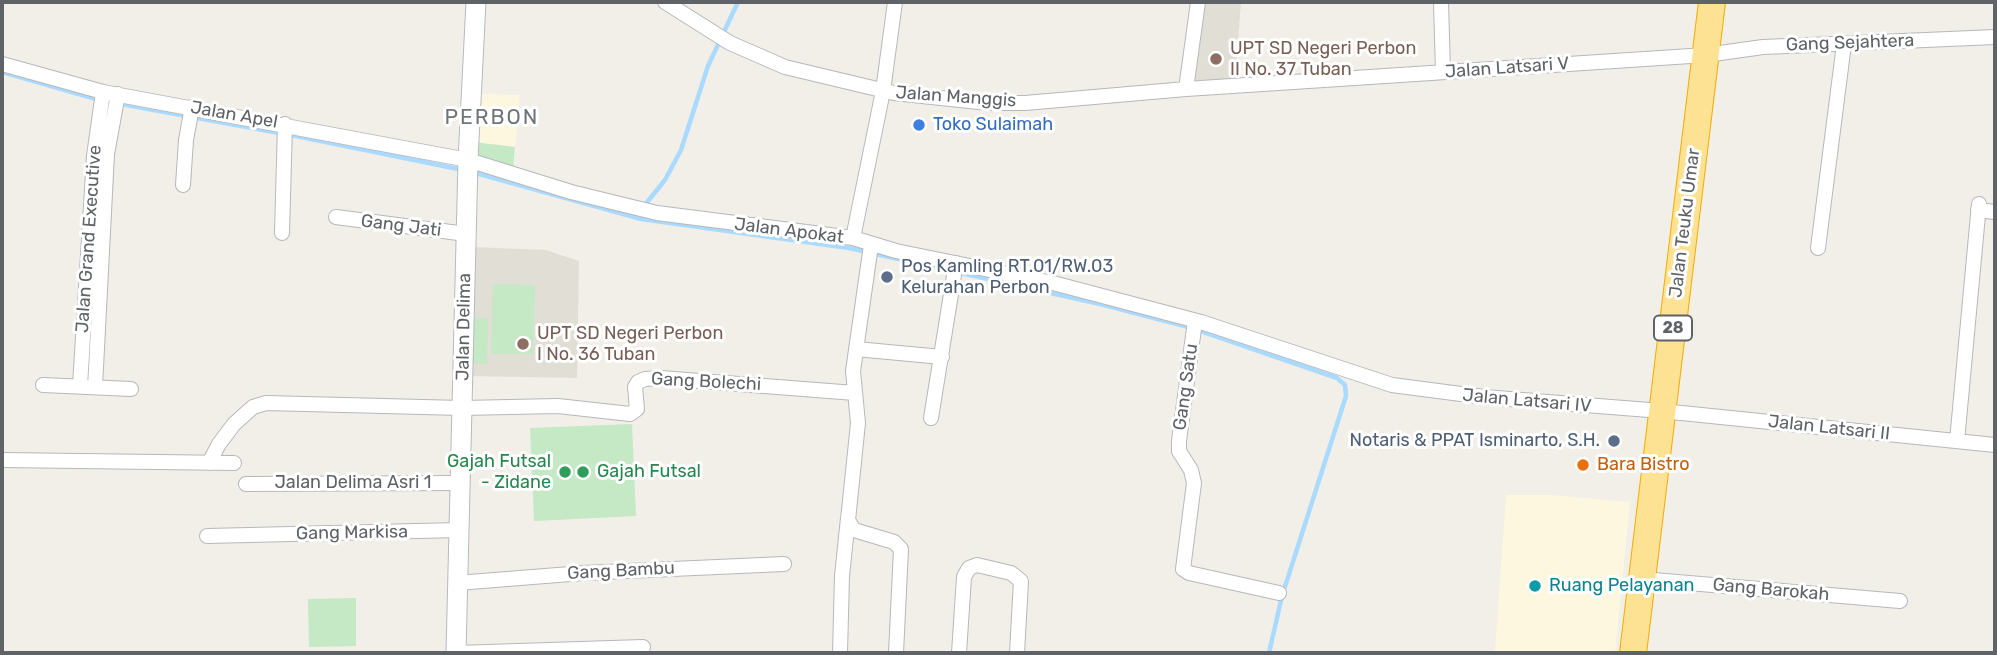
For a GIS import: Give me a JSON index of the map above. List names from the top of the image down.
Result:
{
  "streets": {
    "highway": ["Jalan Teuku Umar", "28"],
    "street": [
      "Gang Sejahtera",
      "Jalan Latsari V",
      "Jalan Manggis",
      "Jalan Apel",
      "Gang Jati",
      "Jalan Apokat",
      "Jalan Grand Executive",
      "Jalan Delima",
      "Gang Bolechi",
      "Gang Satu",
      "Jalan Latsari IV",
      "Jalan Latsari II",
      "Jalan Delima Asri 1",
      "Gang Markisa",
      "Gang Bambu",
      "Gang Barokah"
    ]
  },
  "crossings": [
    ["Gang Sejahtera", "Jalan Latsari V"],
    ["Gang Sejahtera", "Jalan Teuku Umar"],
    ["Jalan Latsari V", "Jalan Manggis"],
    ["Jalan Latsari V", "Jalan Teuku Umar"],
    ["Jalan Apel", "Jalan Apokat"],
    ["Jalan Apel", "Jalan Grand Executive"],
    ["Jalan Apel", "Jalan Delima"],
    ["Jalan Teuku Umar", "Jalan Latsari IV"],
    ["Jalan Teuku Umar", "Jalan Latsari II"],
    ["Jalan Teuku Umar", "Gang Barokah"],
    ["Gang Jati", "Jalan Delima"],
    ["Jalan Apokat", "Jalan Delima"],
    ["Jalan Apokat", "Gang Satu"],
    ["Jalan Apokat", "Jalan Latsari IV"],
    ["Jalan Delima", "Gang Bolechi"],
    ["Jalan Delima", "Jalan Delima Asri 1"],
    ["Jalan Delima", "Gang Markisa"],
    ["Jalan Delima", "Gang Bambu"],
    ["Jalan Latsari IV", "Jalan Latsari II"]
  ],
  "districts": ["PERBON"],
  "places": [
    "UPT SD Negeri Perbon II No. 37 Tuban",
    "Toko Sulaimah",
    "Pos Kamling RT.01/RW.03 Kelurahan Perbon",
    "UPT SD Negeri Perbon I No. 36 Tuban",
    "Notaris & PPAT Isminarto, S.H.",
    "Bara Bistro",
    "Gajah Futsal - Zidane",
    "Gajah Futsal",
    "Ruang Pelayanan"
  ]
}
